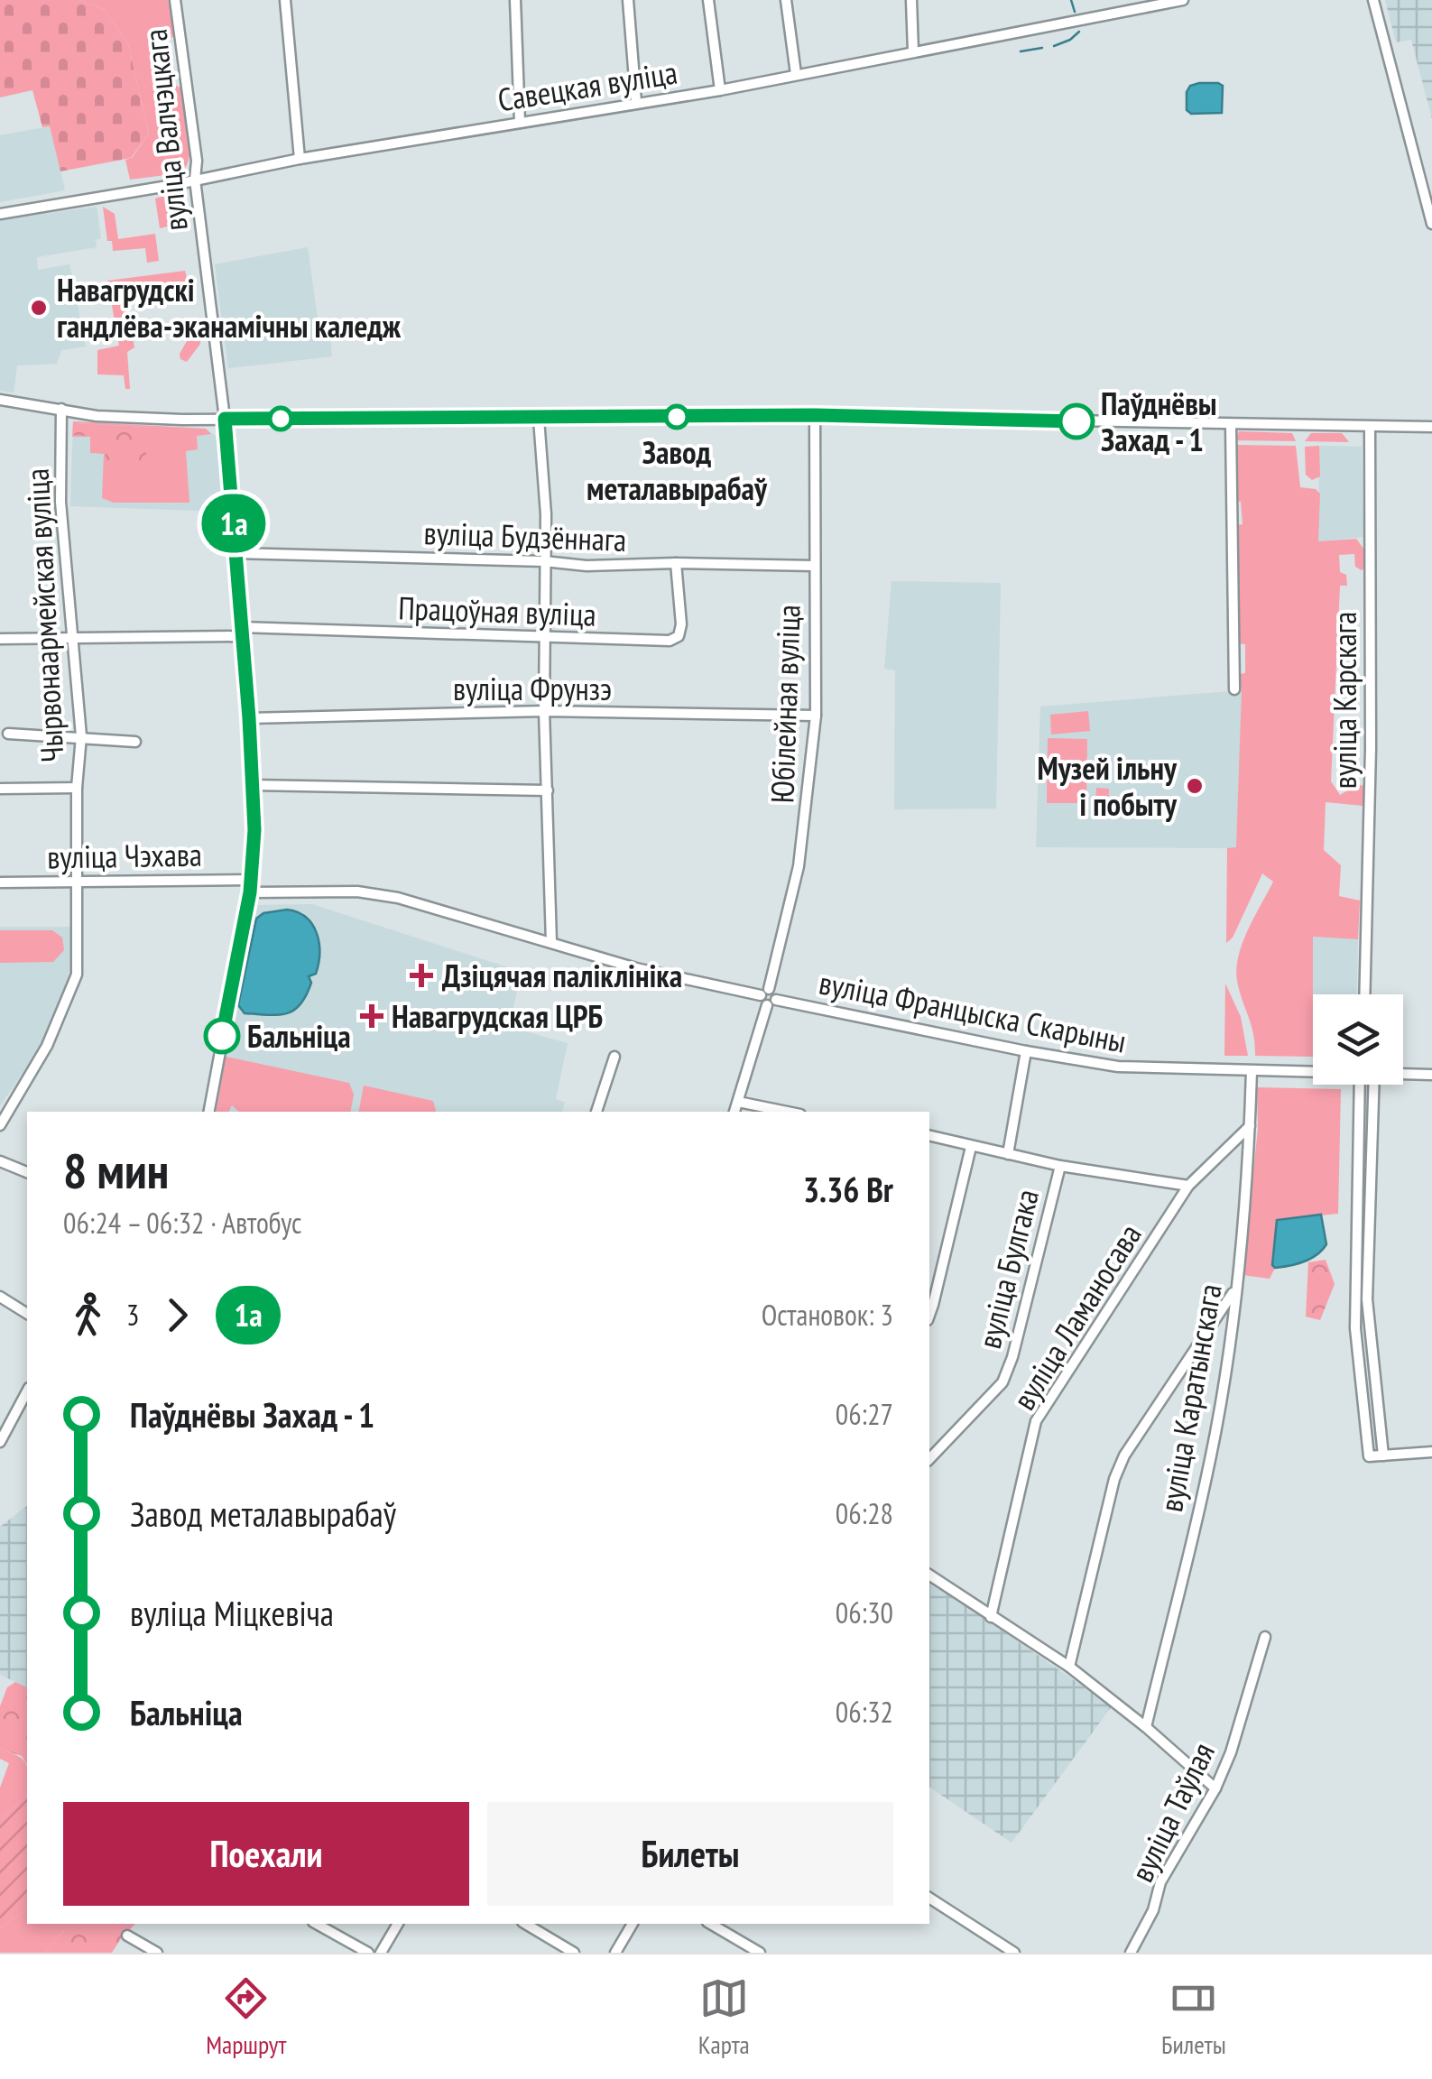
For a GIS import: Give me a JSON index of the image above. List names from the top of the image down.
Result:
{
  "streets": {
    "street": [
      "Савецкая вуліца",
      "вуліца Валчэцкага",
      "вуліца Будзённага",
      "Працоўная вуліца",
      "Чырвонаармейская вуліца",
      "вуліца Фрунзэ",
      "вуліца Карскага",
      "Юбілейная вуліца",
      "вуліца Чэхава",
      "вуліца Францыска Скарыны",
      "вуліца Булгака",
      "вуліца Ламаносава",
      "вуліца Каратынскага",
      "вуліца Таўлая"
    ]
  },
  "crossings": [
    ["Савецкая вуліца", "вуліца Валчэцкага"],
    ["вуліца Валчэцкага", "вуліца Будзённага"],
    ["вуліца Валчэцкага", "Працоўная вуліца"],
    ["вуліца Валчэцкага", "вуліца Фрунзэ"],
    ["вуліца Валчэцкага", "вуліца Чэхава"],
    ["вуліца Будзённага", "Працоўная вуліца"],
    ["вуліца Будзённага", "Юбілейная вуліца"],
    ["Працоўная вуліца", "Чырвонаармейская вуліца"],
    ["Чырвонаармейская вуліца", "вуліца Чэхава"],
    ["вуліца Фрунзэ", "Юбілейная вуліца"],
    ["вуліца Францыска Скарыны", "вуліца Каратынскага"],
    ["вуліца Ламаносава", "вуліца Каратынскага"]
  ],
  "places": {
    "other": [
      "Навагрудскі гандлёва-эканамічны каледж",
      "Завод металавырабаў",
      "Паўднёвы Захад - 1",
      "Музей ільну і побыту",
      "Бальніца"
    ],
    "health": ["Дзіцячая паліклініка", "Навагрудская ЦРБ"]
  },
  "lines": ["bus line 1а"],
  "page": {
    "on_map": "1а",
    "heading": ["8 мин", "06:24 – 06:32 · Автобус", "3.36 Br"],
    "legs": ["3", "1а", "Остановок: 3"],
    "list": [
      {
        "name": "Паўднёвы Захад - 1",
        "value": "06:27"
      },
      {
        "name": "Завод металавырабаў",
        "value": "06:28"
      },
      {
        "name": "вуліца Міцкевіча",
        "value": "06:30"
      },
      {
        "name": "Бальніца",
        "value": "06:32"
      }
    ],
    "buttons": ["Поехали", "Билеты"],
    "tabs": ["Маршрут", "Карта", "Билеты"]
  }
}
